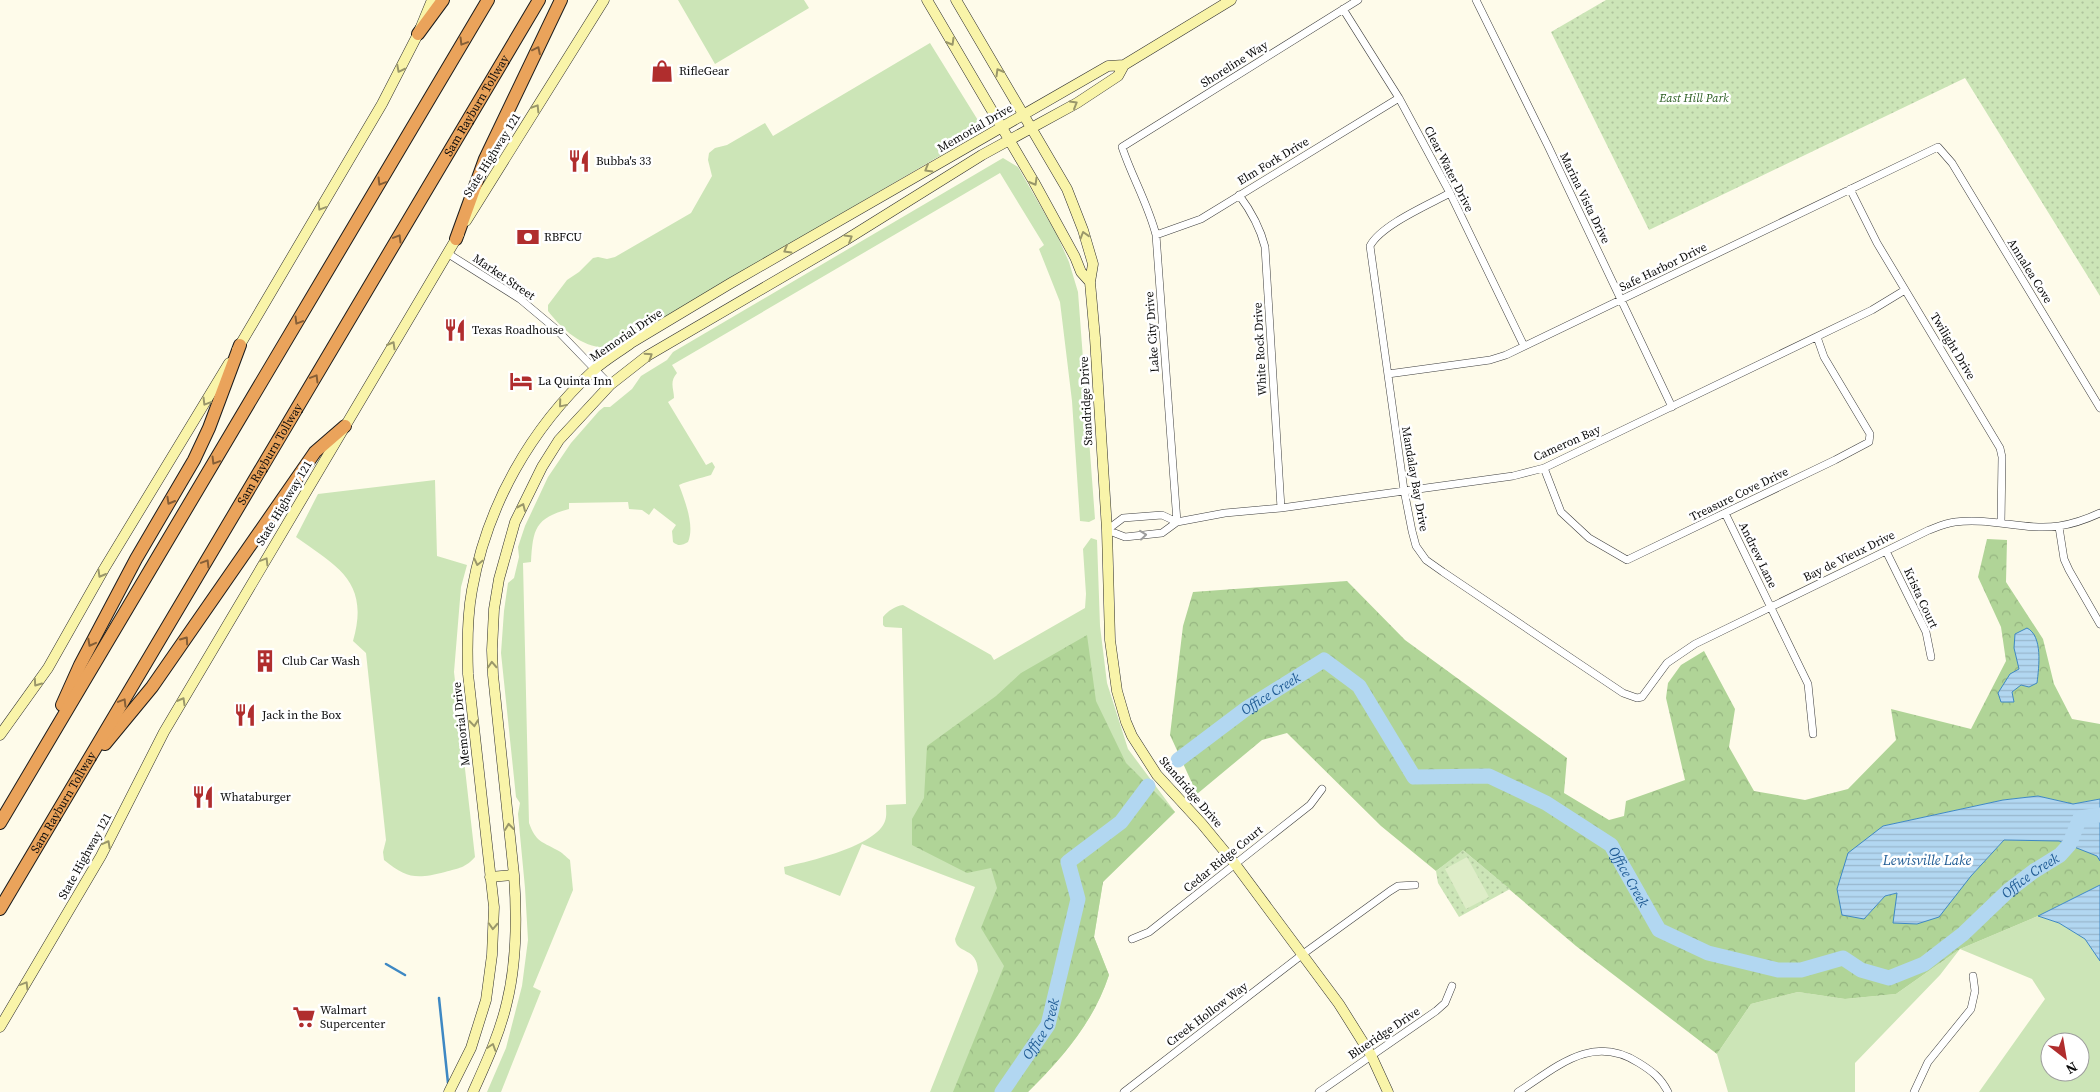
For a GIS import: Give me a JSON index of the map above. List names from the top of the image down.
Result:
{
  "streets": {
    "highway": ["Sam Rayburn Tollway"],
    "street": [
      "Shoreline Way",
      "Memorial Drive",
      "State Highway 121",
      "Elm Fork Drive",
      "Clear Water Drive",
      "Marina Vista Drive",
      "Safe Harbor Drive",
      "Annalea Cove",
      "Market Street",
      "Lake City Drive",
      "Twilight Drive",
      "White Rock Drive",
      "Standridge Drive",
      "Cameron Bay",
      "Mandalay Bay Drive",
      "Treasure Cove Drive",
      "Andrew Lane",
      "Bay de Vieux Drive",
      "Krista Court",
      "Cedar Ridge Court",
      "Creek Hollow Way",
      "Blueridge Drive"
    ]
  },
  "crossings": [
    ["Shoreline Way", "Clear Water Drive"],
    ["Shoreline Way", "Lake City Drive"],
    ["Memorial Drive", "Market Street"],
    ["Memorial Drive", "Standridge Drive"],
    ["State Highway 121", "Market Street"],
    ["Elm Fork Drive", "Clear Water Drive"],
    ["Elm Fork Drive", "Lake City Drive"],
    ["Elm Fork Drive", "White Rock Drive"],
    ["Clear Water Drive", "Safe Harbor Drive"],
    ["Clear Water Drive", "Mandalay Bay Drive"],
    ["Marina Vista Drive", "Safe Harbor Drive"],
    ["Marina Vista Drive", "Cameron Bay"],
    ["Safe Harbor Drive", "Annalea Cove"],
    ["Safe Harbor Drive", "Twilight Drive"],
    ["Safe Harbor Drive", "Mandalay Bay Drive"],
    ["Lake City Drive", "Cameron Bay"],
    ["Twilight Drive", "Cameron Bay"],
    ["Twilight Drive", "Bay de Vieux Drive"],
    ["White Rock Drive", "Cameron Bay"],
    ["Standridge Drive", "Cameron Bay"],
    ["Standridge Drive", "Cedar Ridge Court"],
    ["Standridge Drive", "Creek Hollow Way"],
    ["Standridge Drive", "Blueridge Drive"],
    ["Cameron Bay", "Mandalay Bay Drive"],
    ["Cameron Bay", "Treasure Cove Drive"],
    ["Mandalay Bay Drive", "Bay de Vieux Drive"],
    ["Treasure Cove Drive", "Andrew Lane"],
    ["Andrew Lane", "Bay de Vieux Drive"],
    ["Bay de Vieux Drive", "Krista Court"]
  ],
  "one_way": ["State Highway 121"],
  "water": ["Office Creek", "Lewisville Lake"],
  "parks": ["East Hill Park"],
  "places": {
    "shop": ["RifleGear"],
    "restaurant": [
      "Bubba's 33",
      "Texas Roadhouse",
      "Jack in the Box",
      "Whataburger"
    ],
    "bank": ["RBFCU"],
    "hotel": ["La Quinta Inn"],
    "building": ["Club Car Wash"],
    "supermarket": ["Walmart Supercenter"]
  },
  "north": "bottom right"
}
